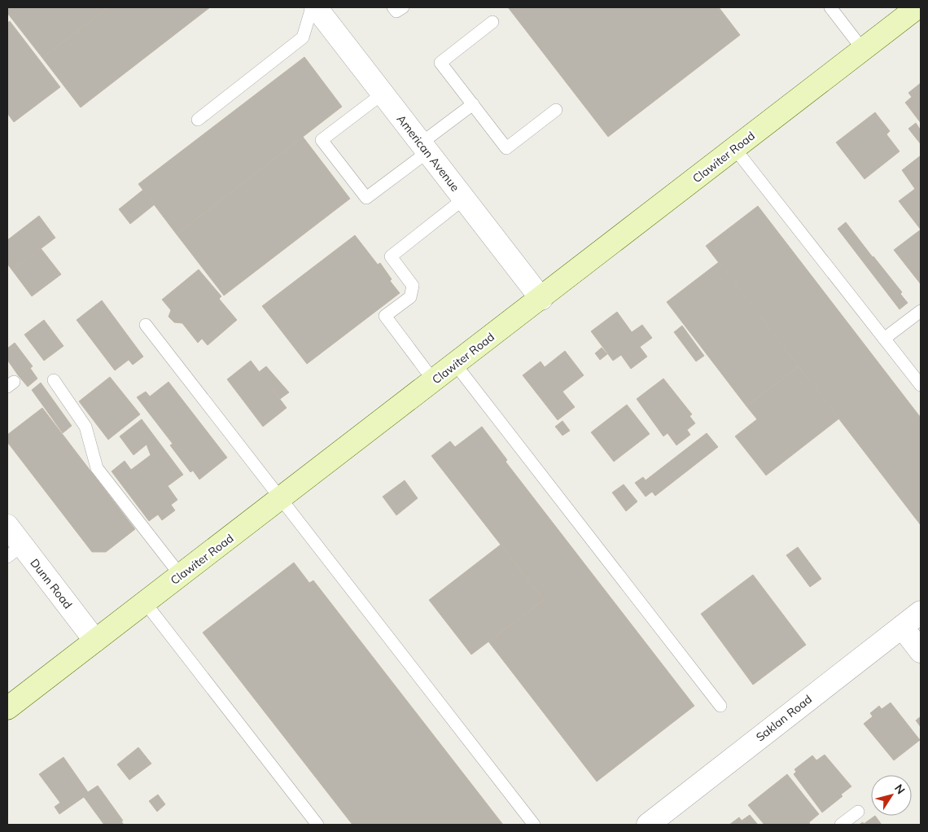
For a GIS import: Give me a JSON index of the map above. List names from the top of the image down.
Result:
{
  "streets": {
    "main road": ["Clawiter Road"],
    "street": ["American Avenue", "Dunn Road", "Saklan Road"]
  },
  "crossings": [
    ["American Avenue", "Clawiter Road"],
    ["Clawiter Road", "Dunn Road"]
  ],
  "north": "top right"
}
